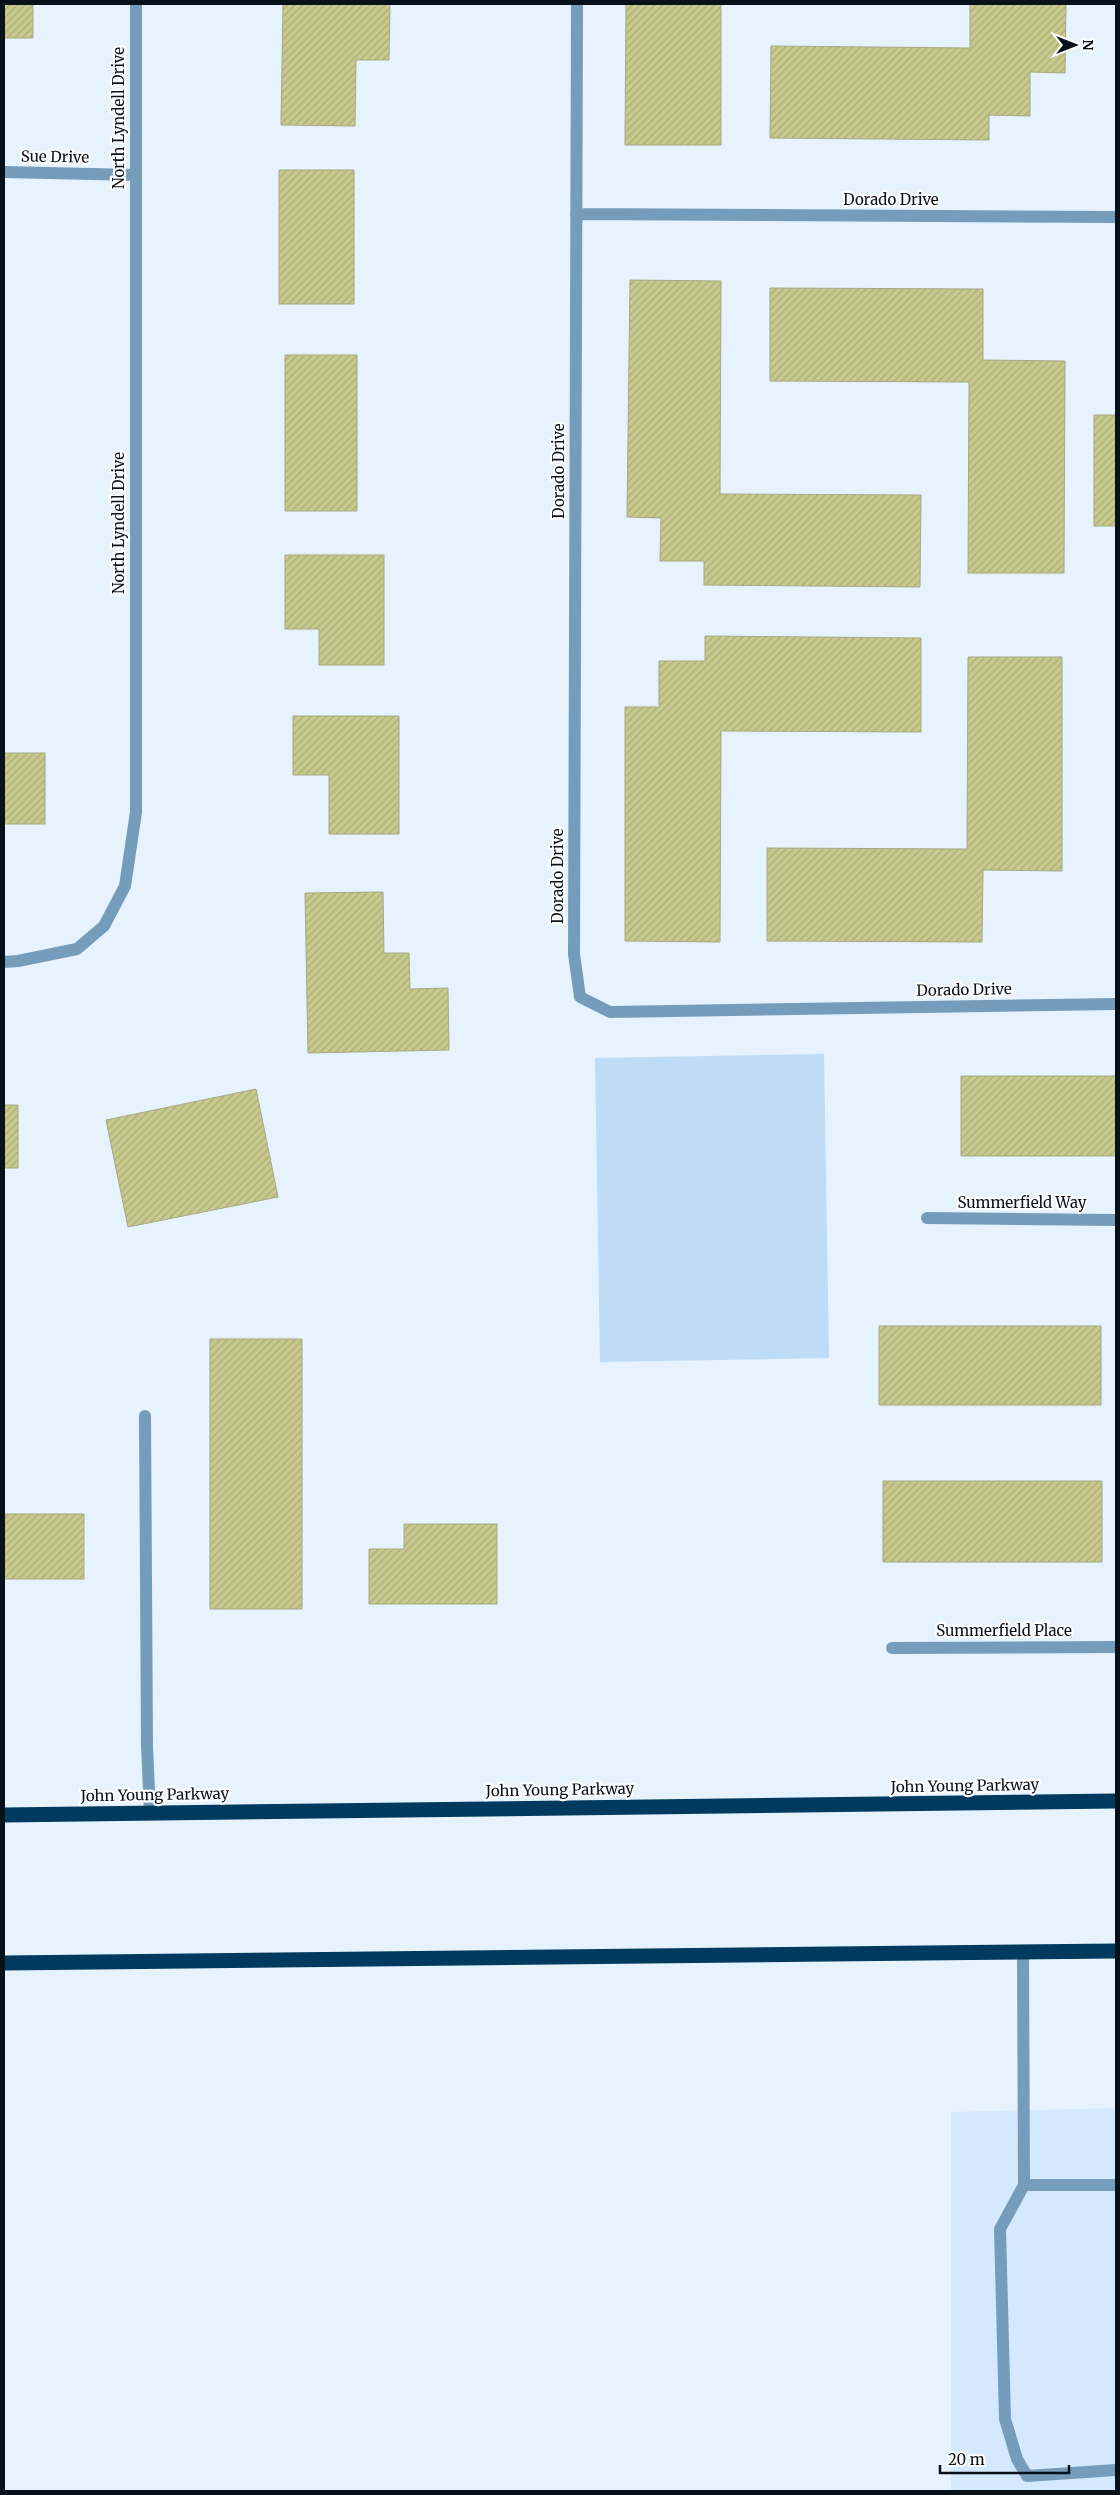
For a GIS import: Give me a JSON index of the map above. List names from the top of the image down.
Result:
{
  "streets": {
    "highway": ["John Young Parkway"],
    "street": [
      "North Lyndell Drive",
      "Sue Drive",
      "Dorado Drive",
      "Summerfield Way",
      "Summerfield Place"
    ]
  },
  "crossings": [
    ["North Lyndell Drive", "Sue Drive"]
  ],
  "scale_bar": "20 m",
  "north": "right"
}
